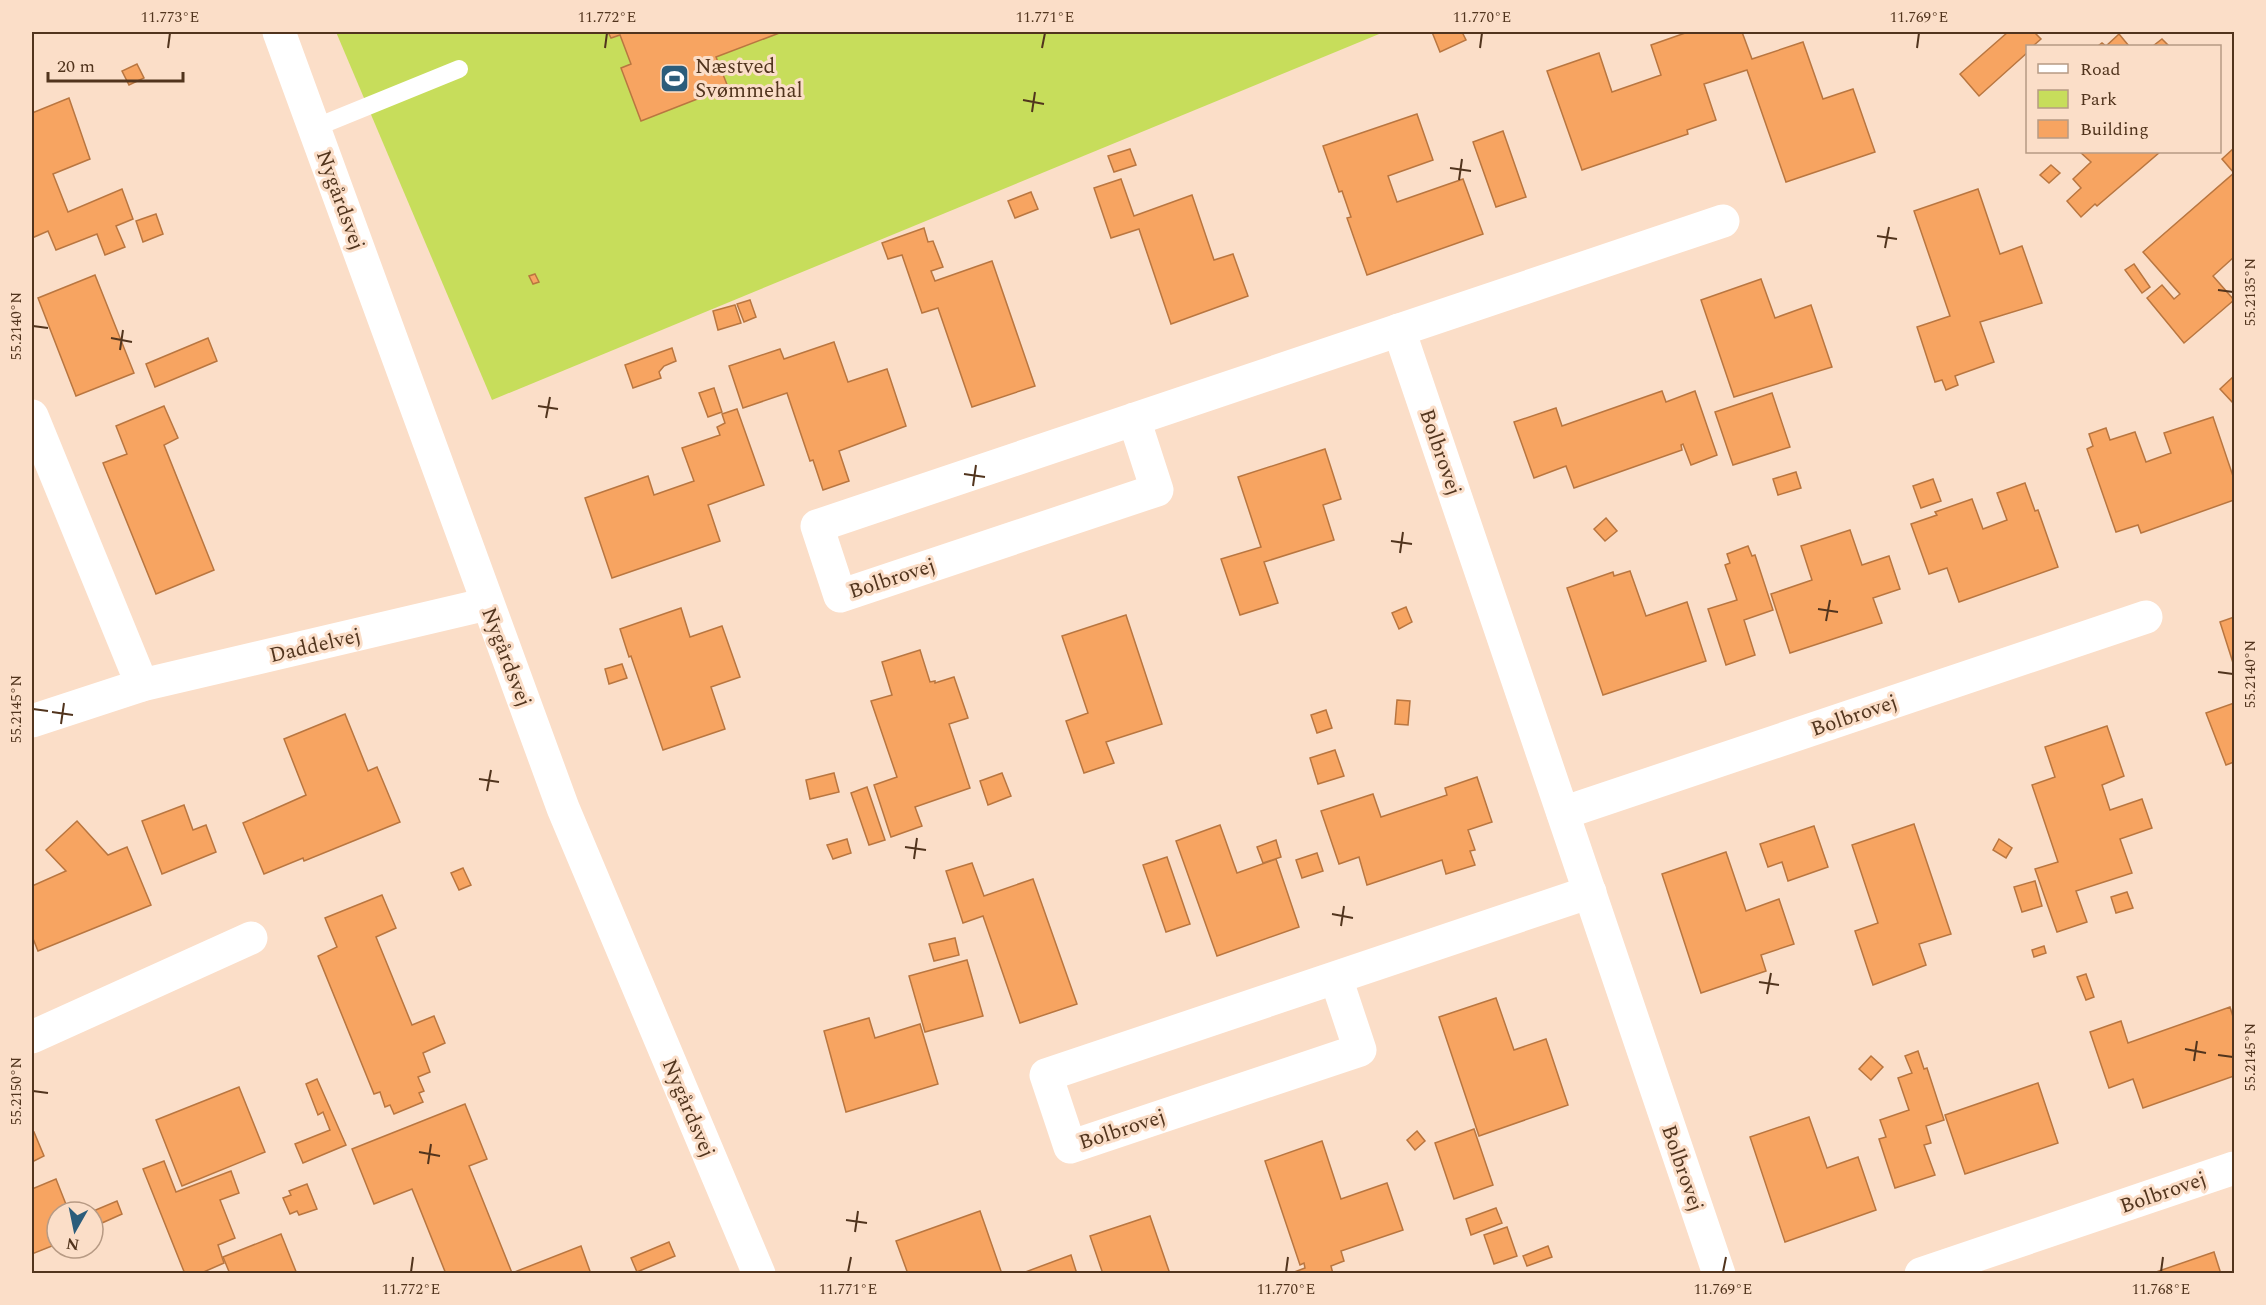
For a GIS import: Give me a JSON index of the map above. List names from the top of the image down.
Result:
{
  "streets": {
    "street": ["Nygårdsvej", "Bolbrovej", "Daddelvej"]
  },
  "crossings": [
    ["Nygårdsvej", "Daddelvej"]
  ],
  "places": {
    "sports": ["Næstved Svømmehal"]
  },
  "legend": ["Road", "Park", "Building"],
  "scale_bar": "20 m",
  "north": "bottom",
  "coordinates": [
    "11.773°E",
    "11.772°E",
    "11.771°E",
    "11.770°E",
    "11.769°E",
    "55.2135°N",
    "55.2140°N",
    "55.2145°N",
    "55.2150°N",
    "11.768°E"
  ]
}
